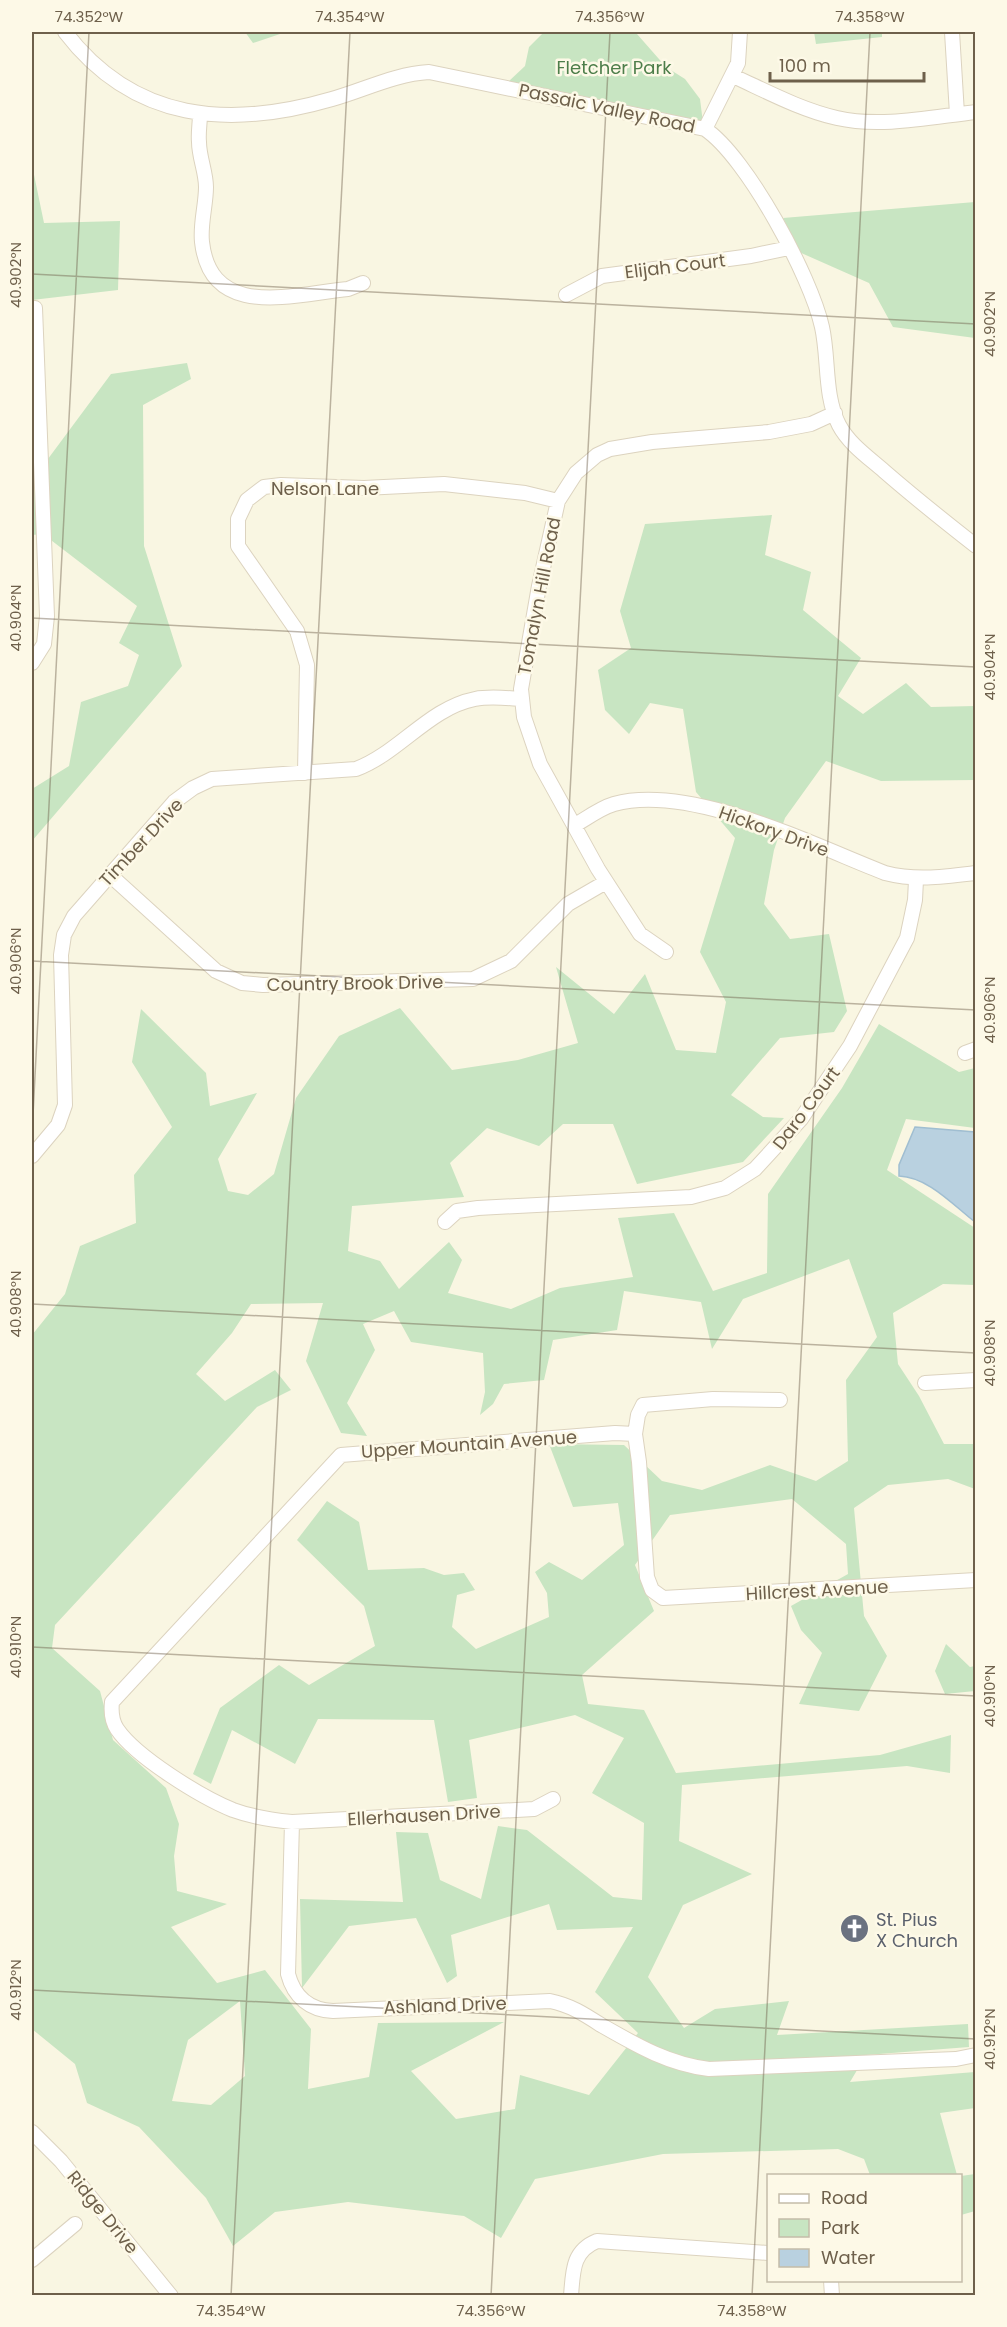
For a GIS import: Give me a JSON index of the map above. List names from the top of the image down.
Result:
{
  "streets": {
    "street": [
      "Passaic Valley Road",
      "Elijah Court",
      "Nelson Lane",
      "Tomalyn Hill Road",
      "Hickory Drive",
      "Timber Drive",
      "Country Brook Drive",
      "Daro Court",
      "Upper Mountain Avenue",
      "Hillcrest Avenue",
      "Ellerhausen Drive",
      "Ashland Drive",
      "Ridge Drive"
    ]
  },
  "crossings": [
    ["Passaic Valley Road", "Elijah Court"],
    ["Passaic Valley Road", "Tomalyn Hill Road"],
    ["Nelson Lane", "Tomalyn Hill Road"],
    ["Nelson Lane", "Timber Drive"],
    ["Tomalyn Hill Road", "Hickory Drive"],
    ["Tomalyn Hill Road", "Timber Drive"],
    ["Tomalyn Hill Road", "Country Brook Drive"],
    ["Hickory Drive", "Daro Court"],
    ["Timber Drive", "Country Brook Drive"],
    ["Upper Mountain Avenue", "Hillcrest Avenue"],
    ["Upper Mountain Avenue", "Ellerhausen Drive"],
    ["Upper Mountain Avenue", "Ashland Drive"],
    ["Ellerhausen Drive", "Ashland Drive"]
  ],
  "parks": ["Fletcher Park"],
  "places": {
    "church": ["St. Pius X Church"]
  },
  "legend": ["Road", "Park", "Water"],
  "scale_bar": "100 m",
  "coordinates": [
    "74.352°W",
    "74.354°W",
    "74.356°W",
    "74.358°W",
    "40.902°N",
    "40.904°N",
    "40.906°N",
    "40.908°N",
    "40.910°N",
    "40.912°N"
  ]
}
